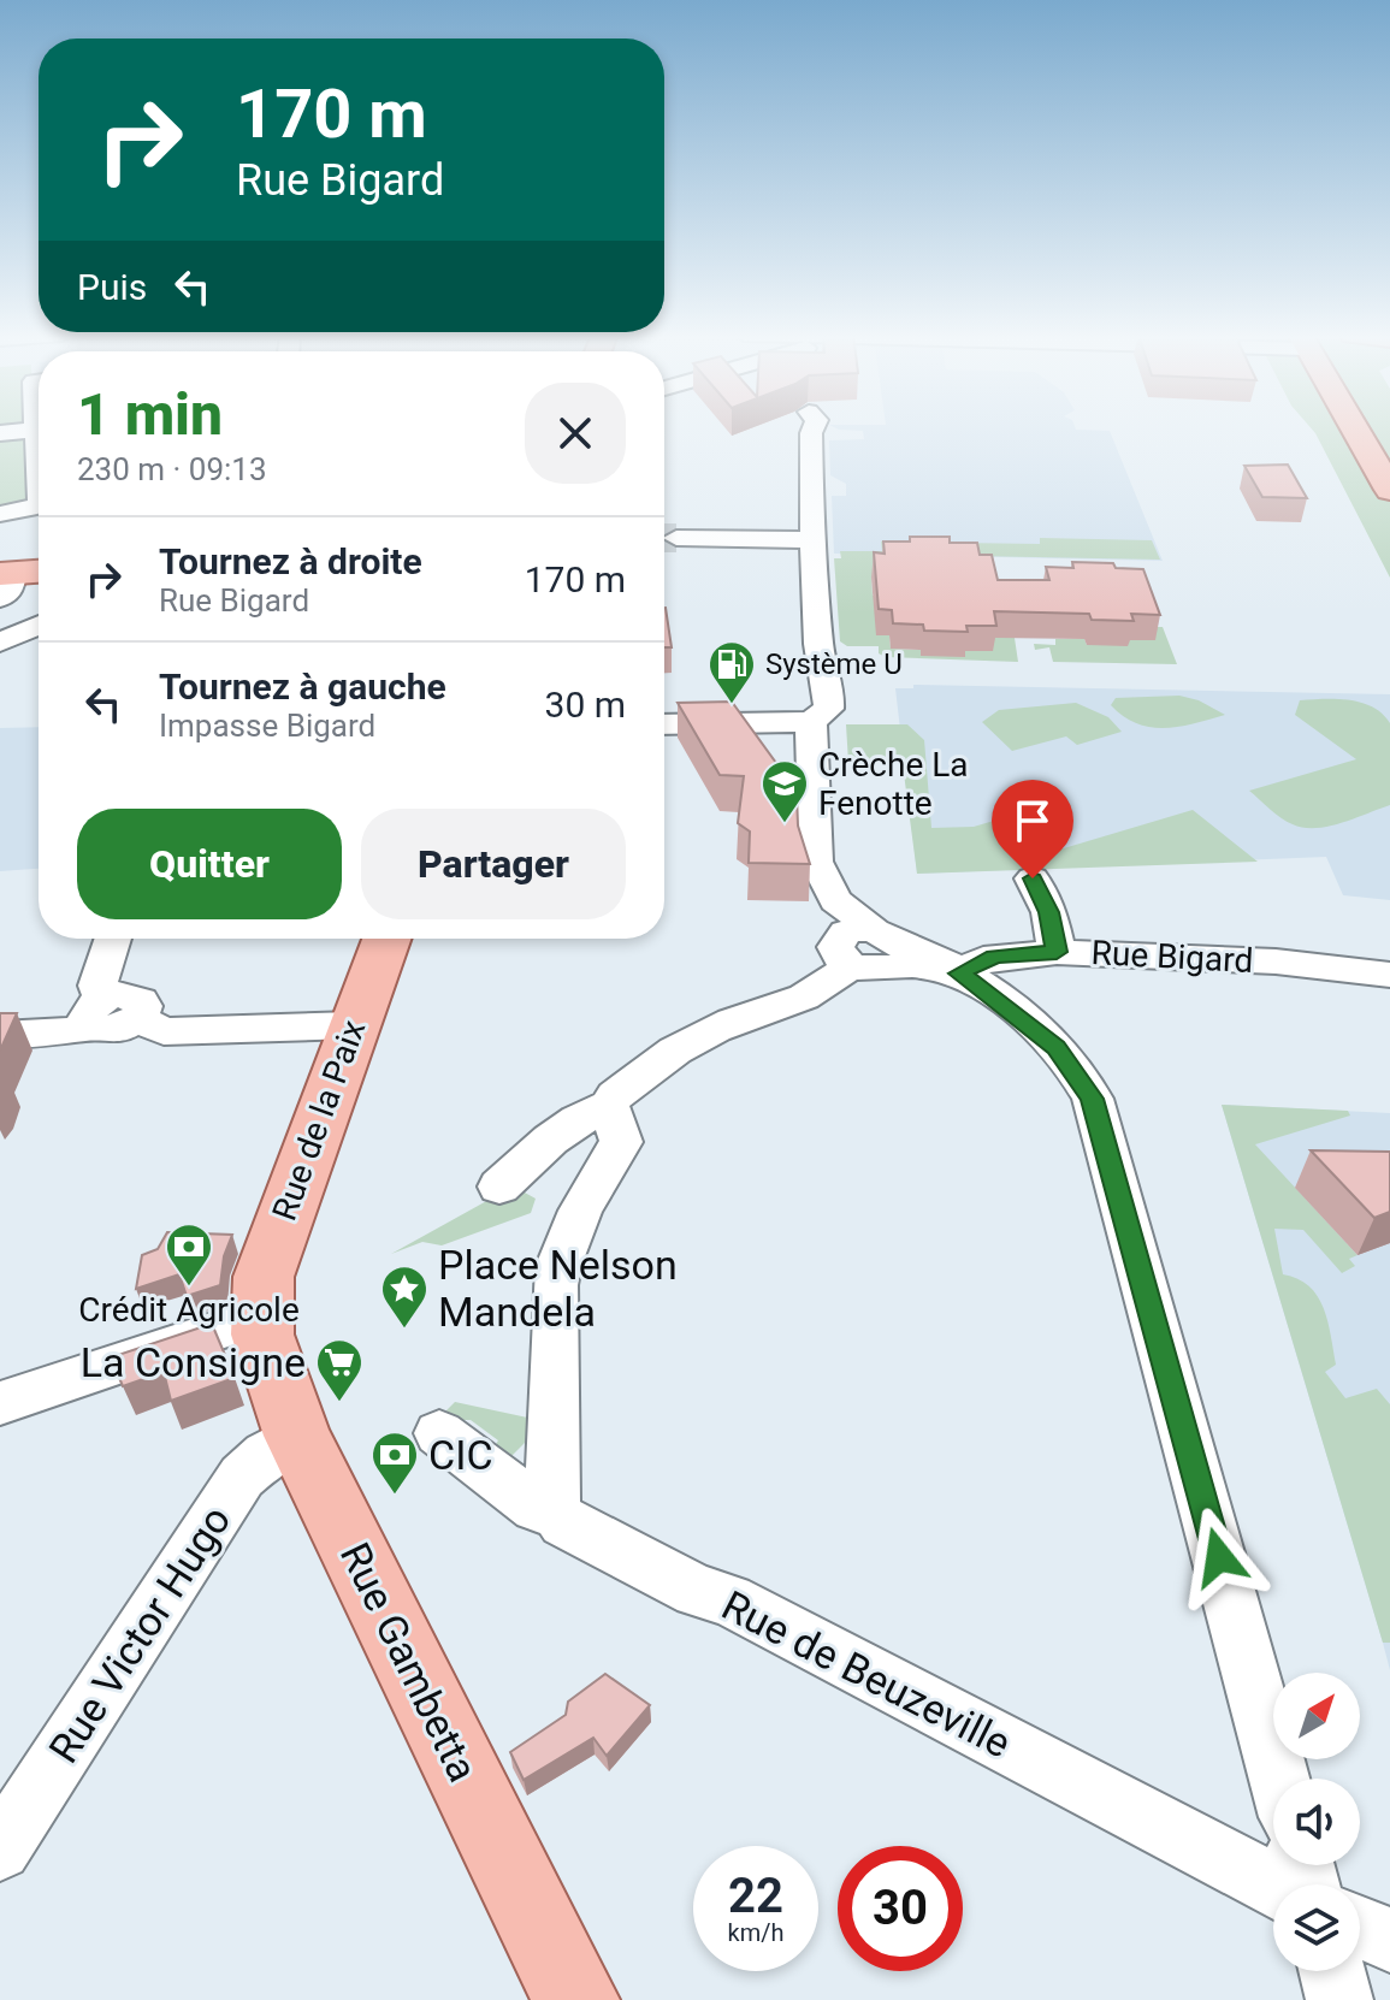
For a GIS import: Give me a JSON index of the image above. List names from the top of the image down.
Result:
{
  "streets": {
    "main road": ["Rue de la Paix", "Rue Gambetta"],
    "street": ["Rue Bigard", "Rue Victor Hugo", "Rue de Beuzeville"]
  },
  "crossings": [
    ["Rue de la Paix", "Rue Gambetta"],
    ["Rue Victor Hugo", "Rue Gambetta"]
  ],
  "places": {
    "fuel station": ["Système U"],
    "school or university": ["Crèche La Fenotte"],
    "bank": ["Crédit Agricole", "CIC"],
    "place": ["Place Nelson Mandela"],
    "supermarket": ["La Consigne"]
  },
  "north": "top right",
  "page": {
    "turn": ["170 m", "Rue Bigard"],
    "then": "Puis",
    "heading": ["1 min", "230 m · 09:13"],
    "list": [
      {
        "name": "Tournez à droite",
        "note": "Rue Bigard",
        "value": "170 m"
      },
      {
        "name": "Tournez à gauche",
        "note": "Impasse Bigard",
        "value": "30 m"
      }
    ],
    "buttons": ["Quitter", "Partager"],
    "speed": "22 km/h",
    "limit": "30"
  }
}
